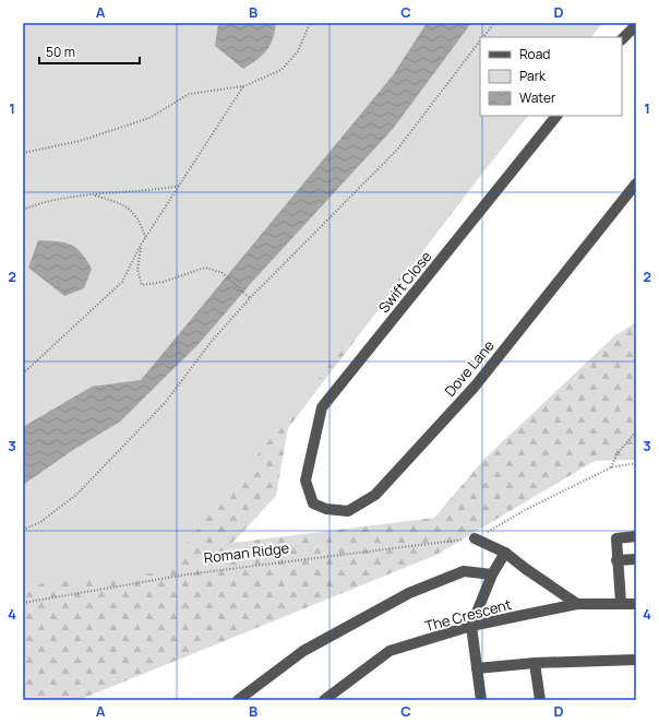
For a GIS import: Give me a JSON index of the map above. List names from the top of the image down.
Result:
{
  "streets": {
    "street": ["Swift Close", "Dove Lane", "The Crescent"],
    "path": ["Roman Ridge"]
  },
  "crossings": [
    ["Swift Close", "Dove Lane"]
  ],
  "legend": ["Road", "Park", "Water"],
  "scale_bar": "50 m",
  "grid": {
    "columns": [
      "A",
      "B",
      "C",
      "D"
    ],
    "rows": [
      "1",
      "2",
      "3",
      "4"
    ]
  }
}
